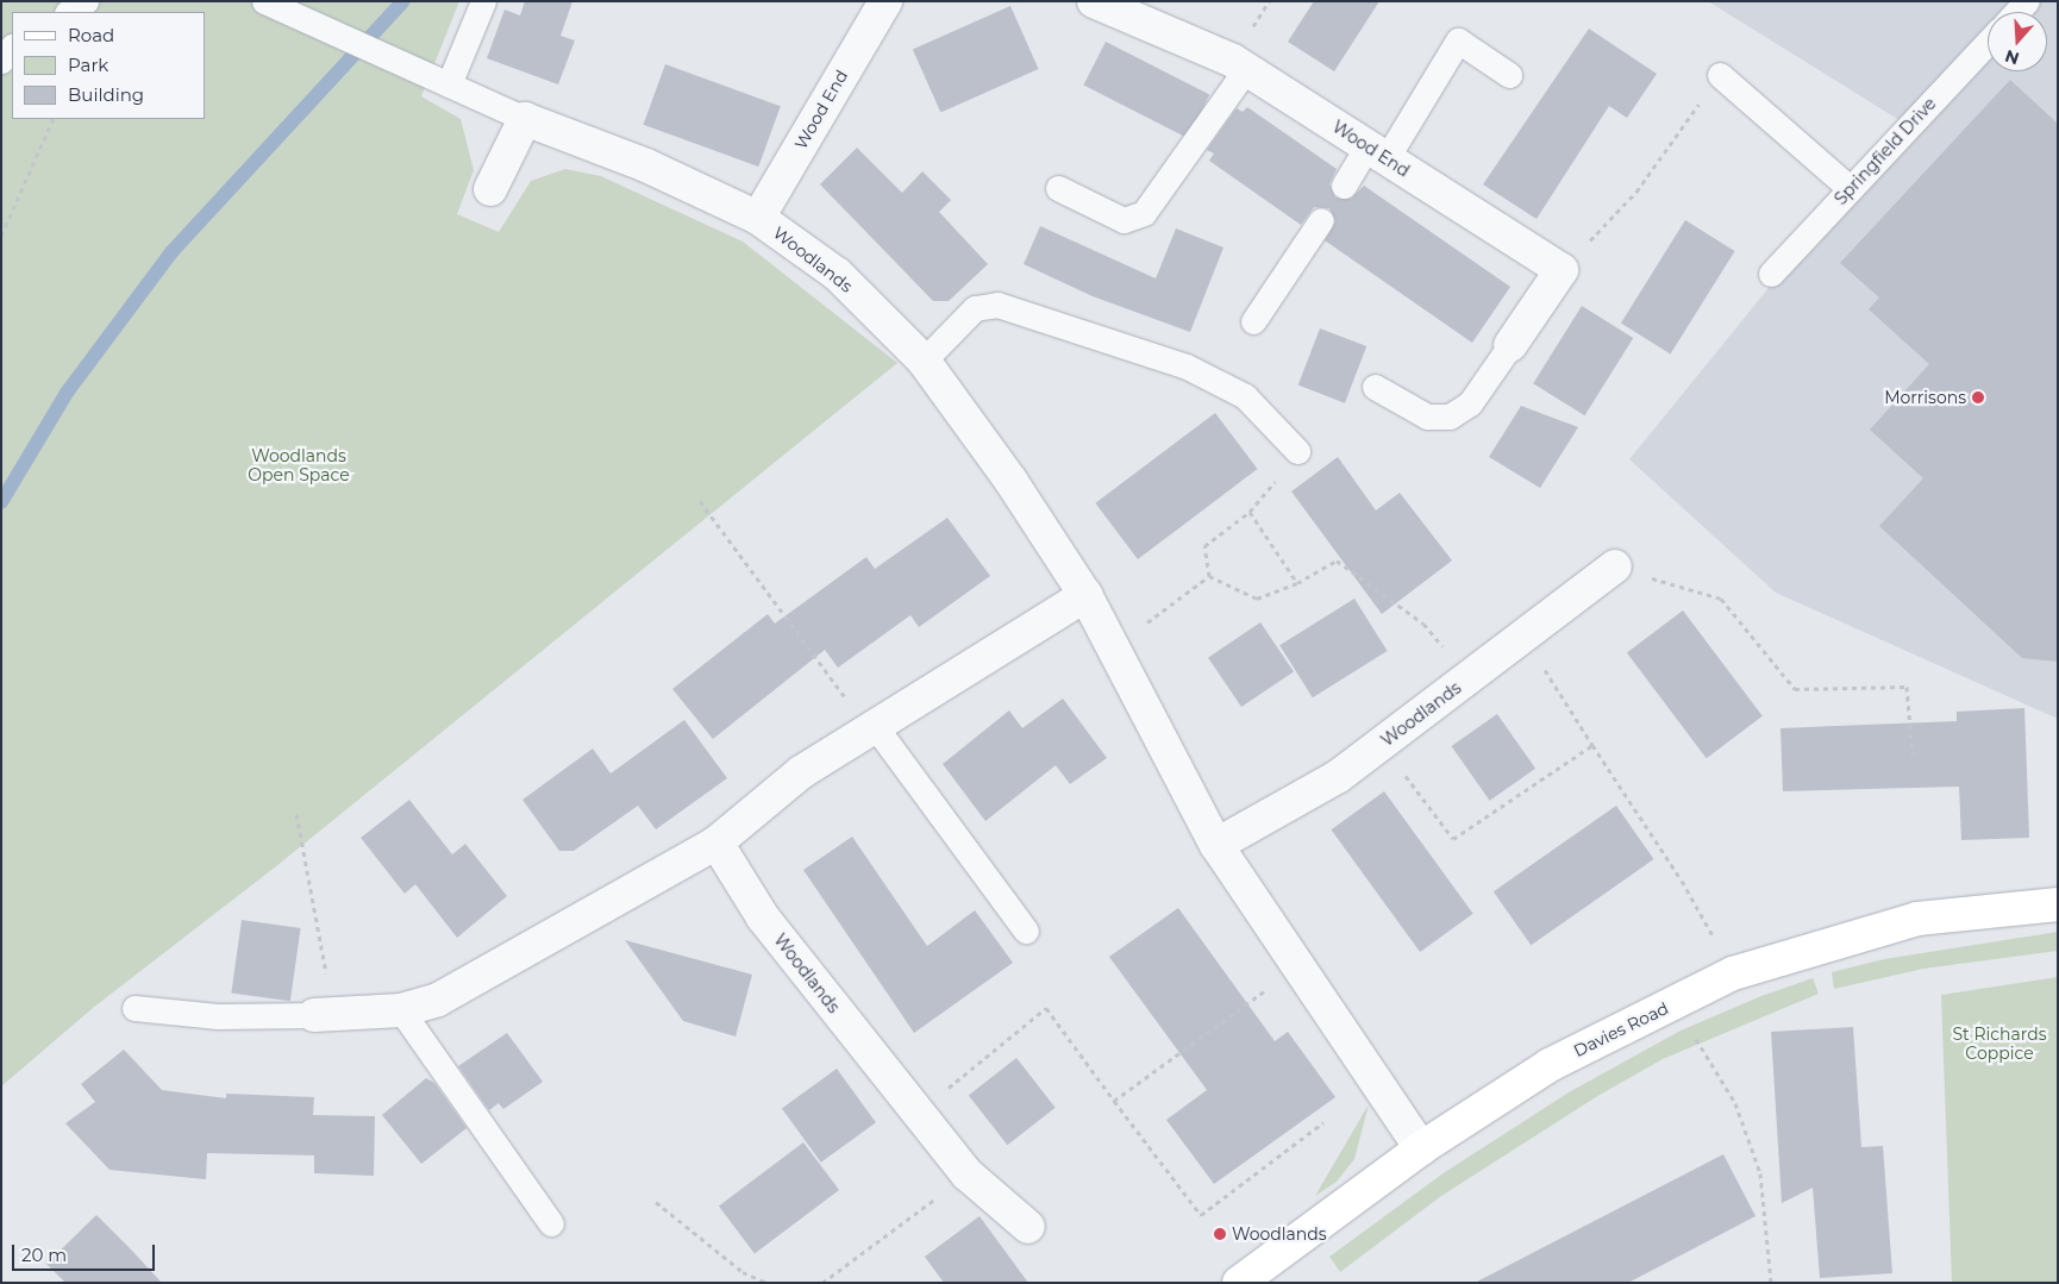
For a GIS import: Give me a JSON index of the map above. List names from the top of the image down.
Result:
{
  "streets": {
    "street": ["Wood End", "Woodlands", "Davies Road"],
    "lane": ["Springfield Drive"]
  },
  "crossings": [
    ["Wood End", "Woodlands"],
    ["Woodlands", "Davies Road"]
  ],
  "parks": ["Woodlands Open Space", "St Richards Coppice"],
  "places": ["Morrisons", "Woodlands"],
  "legend": ["Road", "Park", "Building"],
  "scale_bar": "20 m",
  "north": "bottom"
}
